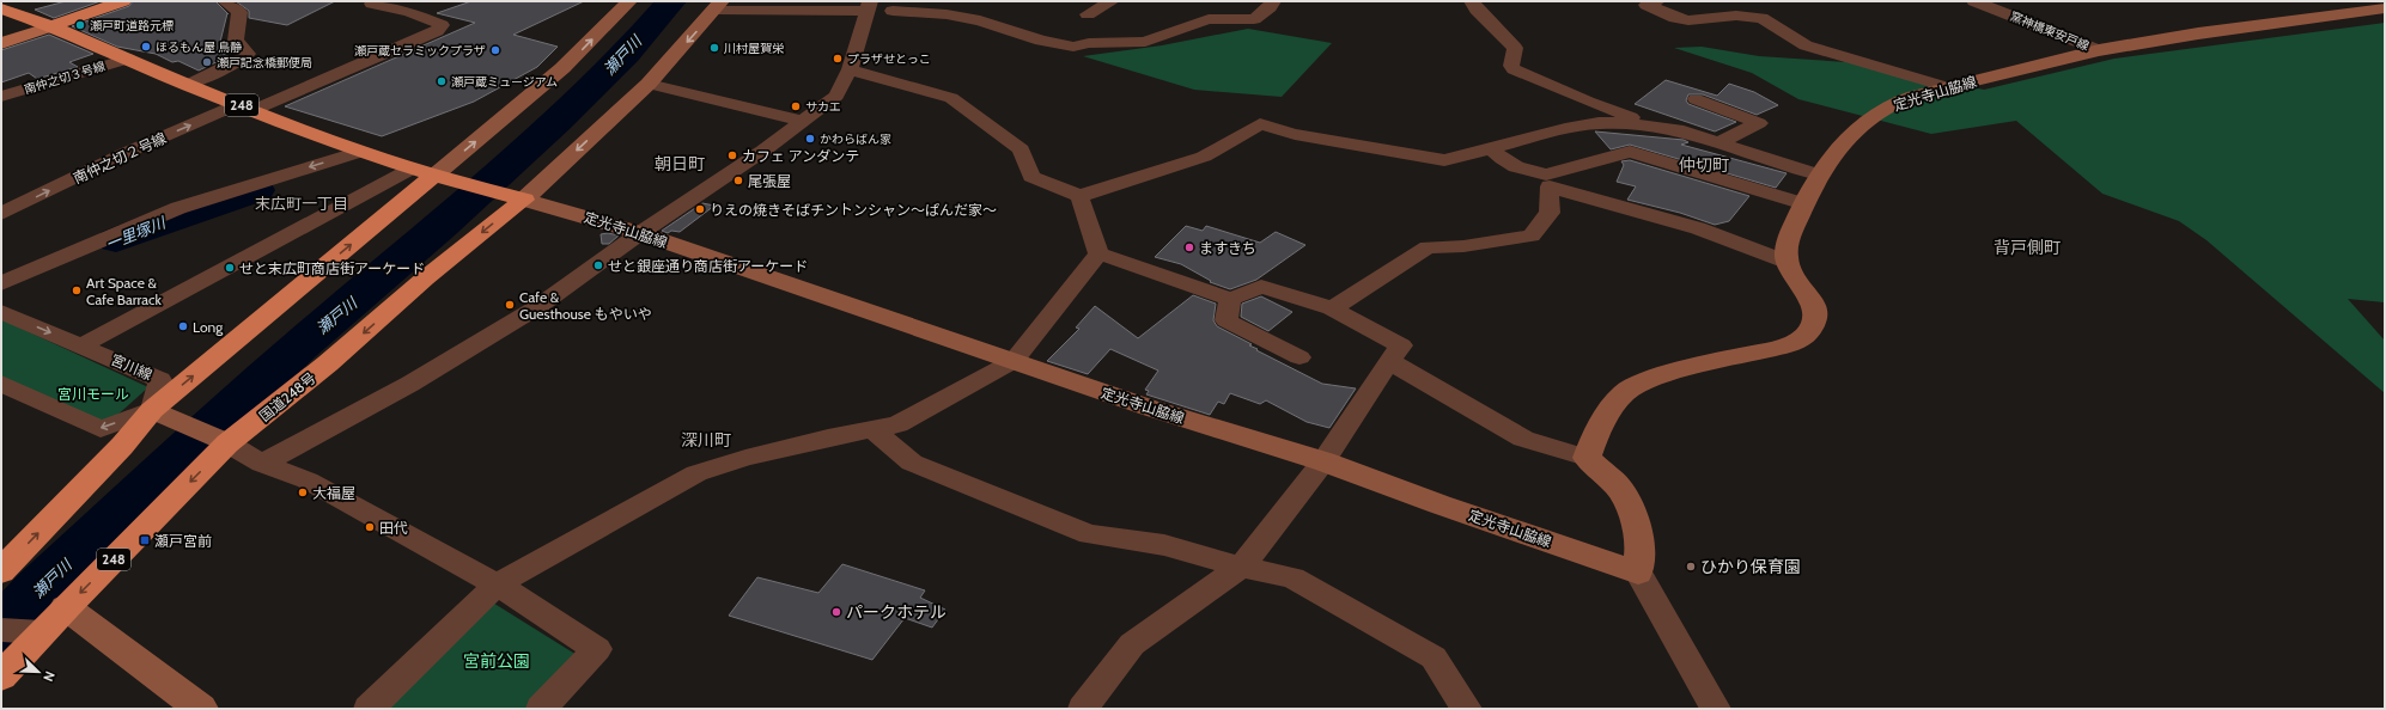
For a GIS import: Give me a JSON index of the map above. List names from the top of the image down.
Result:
{
  "streets": {
    "highway": ["248", "国道248号"],
    "main road": ["定光寺山脇線"],
    "street": [
      "窯神橋東安戸線",
      "南仲之切３号線",
      "南仲之切２号線",
      "宮川線"
    ]
  },
  "crossings": [
    ["窯神橋東安戸線", "定光寺山脇線"],
    ["南仲之切３号線", "248"],
    ["定光寺山脇線", "248"],
    ["定光寺山脇線", "国道248号"],
    ["248", "南仲之切２号線"],
    ["248", "国道248号"]
  ],
  "districts": [
    "朝日町",
    "仲切町",
    "末広町一丁目",
    "背戸側町",
    "深川町"
  ],
  "water": ["瀬戸川", "一里塚川"],
  "parks": ["宮川モール", "宮前公園"],
  "places": {
    "other": [
      "瀬戸町道路元標",
      "ほるもん屋 鳥静",
      "川村屋賀栄",
      "瀬戸蔵セラミックプラザ",
      "プラザせとっこ",
      "瀬戸記念橋郵便局",
      "瀬戸蔵ミュージアム",
      "サカエ",
      "かわらばん家",
      "カフェ アンダンテ",
      "尾張屋",
      "りえの焼きそばチントンシャン～ぱんだ家～",
      "ますきち",
      "せと銀座通り商店街アーケード",
      "せと末広町商店街アーケード",
      "Art Space & Cafe Barrack",
      "Cafe & Guesthouse もやいや",
      "Long",
      "大福屋",
      "田代",
      "ひかり保育園",
      "パークホテル"
    ],
    "transit": ["瀬戸宮前"]
  },
  "north": "bottom right"
}
